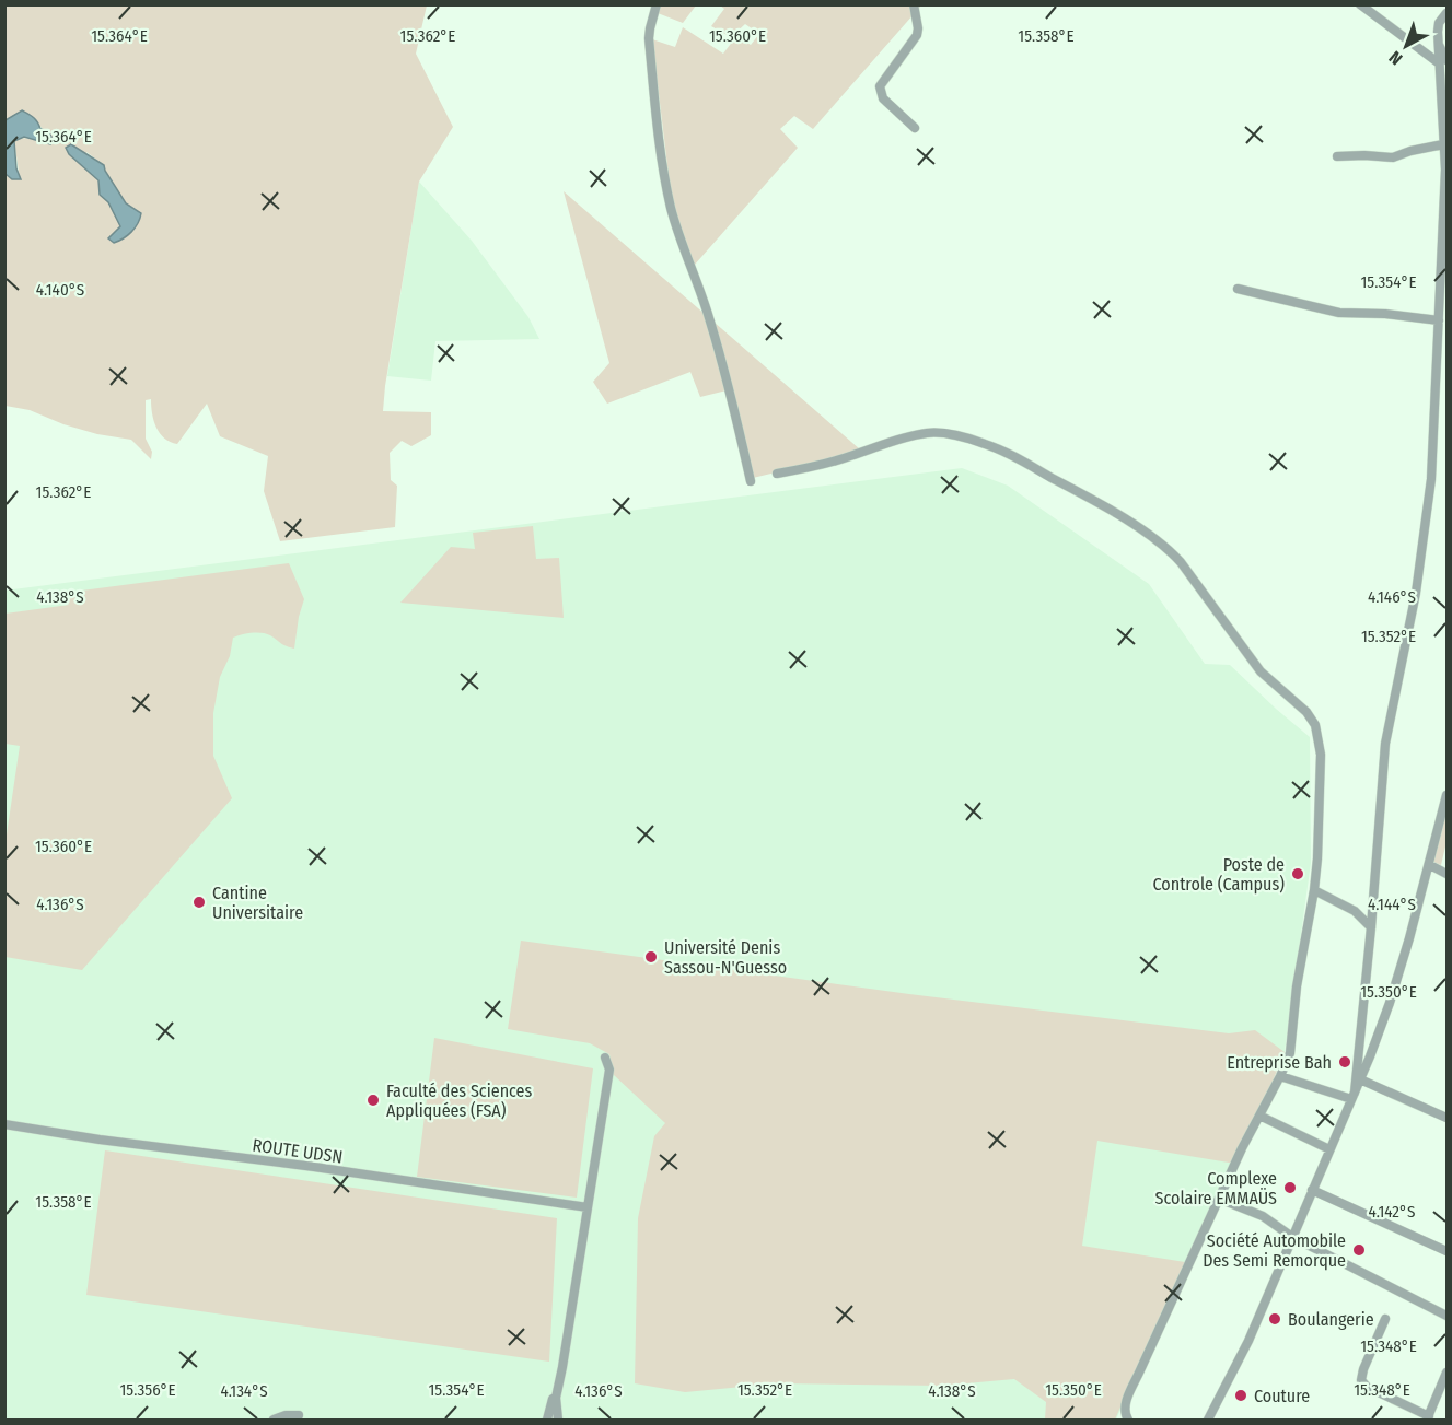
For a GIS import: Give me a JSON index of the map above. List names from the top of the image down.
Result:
{
  "streets": {
    "street": ["ROUTE UDSN"]
  },
  "places": [
    "Poste de Controle (Campus)",
    "Cantine Universitaire",
    "Université Denis Sassou-N'Guesso",
    "Entreprise Bah",
    "Faculté des Sciences Appliquées (FSA)",
    "Complexe Scolaire EMMAÜS",
    "Société Automobile Des Semi Remorque",
    "Boulangerie",
    "Couture"
  ],
  "north": "bottom left",
  "coordinates": [
    "15.364°E",
    "15.362°E",
    "15.360°E",
    "15.358°E",
    "15.354°E",
    "4.140°S",
    "4.146°S",
    "4.138°S",
    "15.352°E",
    "4.144°S",
    "4.136°S",
    "15.350°E",
    "4.142°S",
    "15.348°E",
    "15.356°E",
    "4.134°S"
  ]
}
